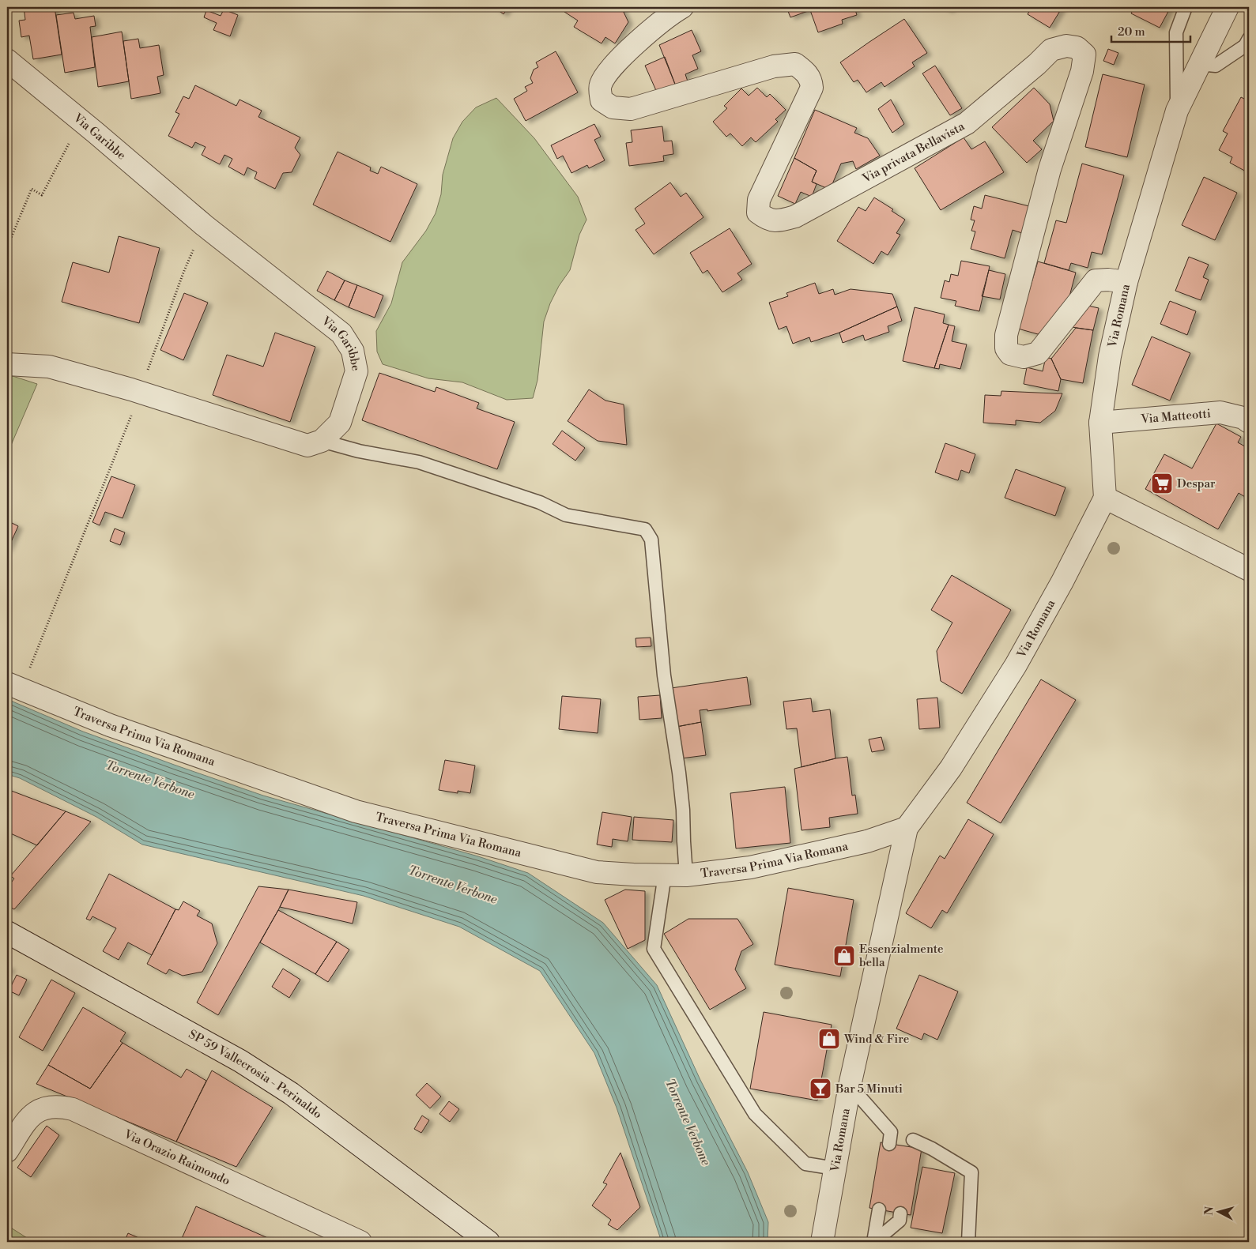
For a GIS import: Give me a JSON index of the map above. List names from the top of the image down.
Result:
{
  "streets": {
    "street": [
      "Via Garibbe",
      "Via privata Bellavista",
      "Via Romana",
      "Via Matteotti",
      "Traversa Prima Via Romana",
      "SP 59 Vallecrosia - Perinaldo",
      "Via Orazio Raimondo"
    ]
  },
  "crossings": [
    ["Via privata Bellavista", "Via Romana"],
    ["Via Romana", "Via Matteotti"],
    ["Via Romana", "Traversa Prima Via Romana"]
  ],
  "water": ["Torrente Verbone"],
  "places": {
    "supermarket": ["Despar"],
    "shop": ["Essenzialmente bella", "Wind & Fire"],
    "bar": ["Bar 5 Minuti"]
  },
  "scale_bar": "20 m",
  "north": "left"
}
